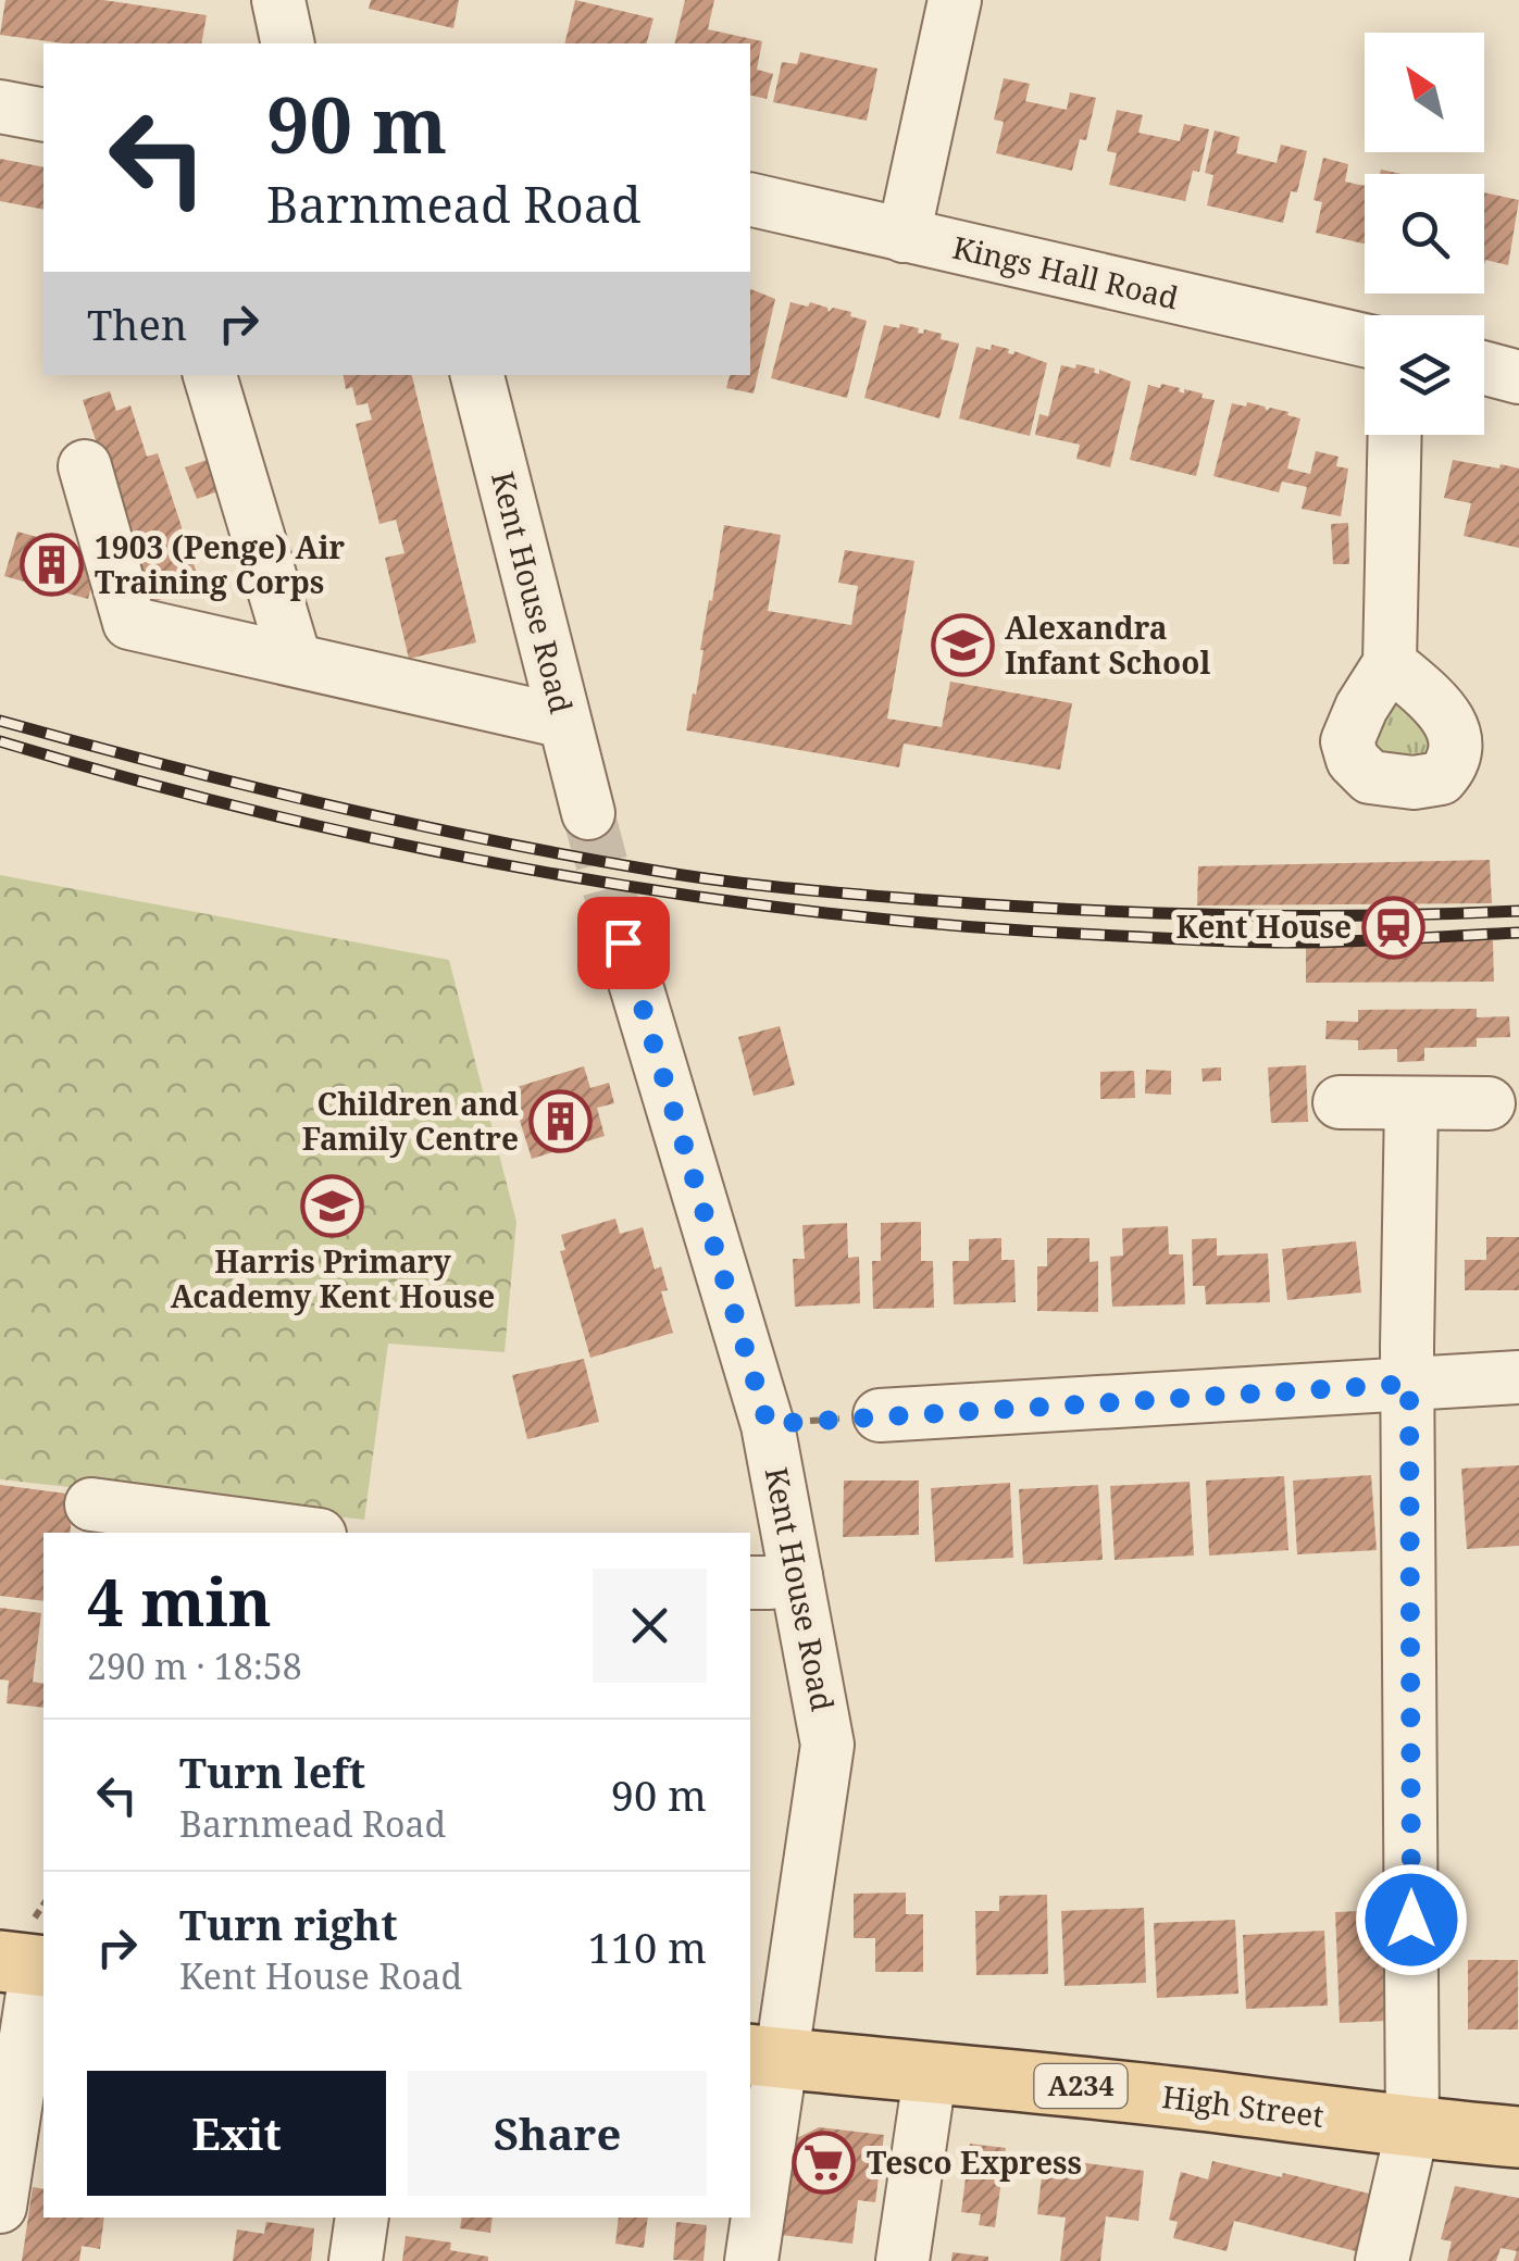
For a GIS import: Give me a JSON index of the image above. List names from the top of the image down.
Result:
{
  "streets": {
    "main road": ["A234", "High Street"],
    "street": ["Kings Hall Road", "Kent House Road"]
  },
  "crossings": [
    ["Kent House Road", "High Street"],
    ["A234", "High Street"]
  ],
  "places": {
    "building": ["1903 (Penge) Air Training Corps", "Children and Family Centre"],
    "school or university": ["Alexandra Infant School", "Harris Primary Academy Kent House"],
    "station": ["Kent House"],
    "supermarket": ["Tesco Express"]
  },
  "north": "top left",
  "page": {
    "turn": ["90 m", "Barnmead Road"],
    "then": "Then",
    "heading": ["4 min", "290 m · 18:58"],
    "list": [
      {
        "name": "Turn left",
        "note": "Barnmead Road",
        "value": "90 m"
      },
      {
        "name": "Turn right",
        "note": "Kent House Road",
        "value": "110 m"
      }
    ],
    "buttons": ["Exit", "Share"]
  }
}
